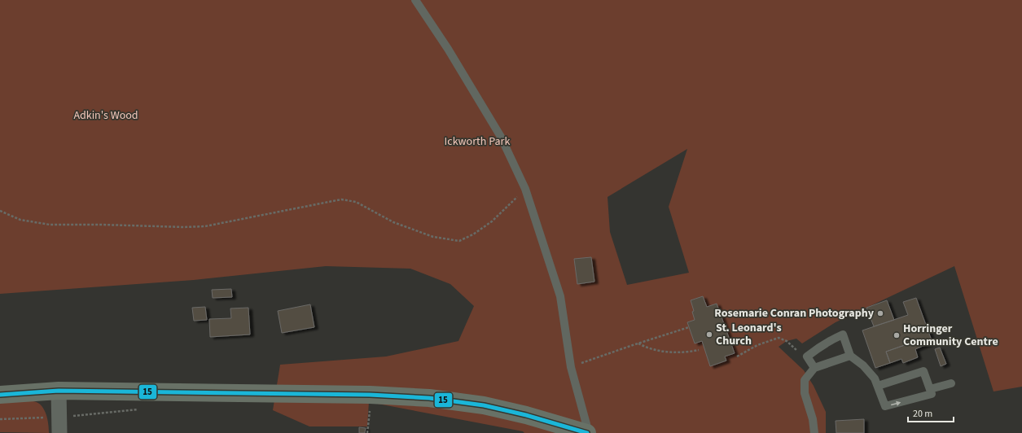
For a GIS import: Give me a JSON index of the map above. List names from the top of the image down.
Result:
{
  "parks": ["Adkin's Wood", "Ickworth Park"],
  "places": ["Rosemarie Conran Photography", "St. Leonard's Church", "Horringer Community Centre"],
  "lines": ["transit line 15"],
  "scale_bar": "20 m"
}
